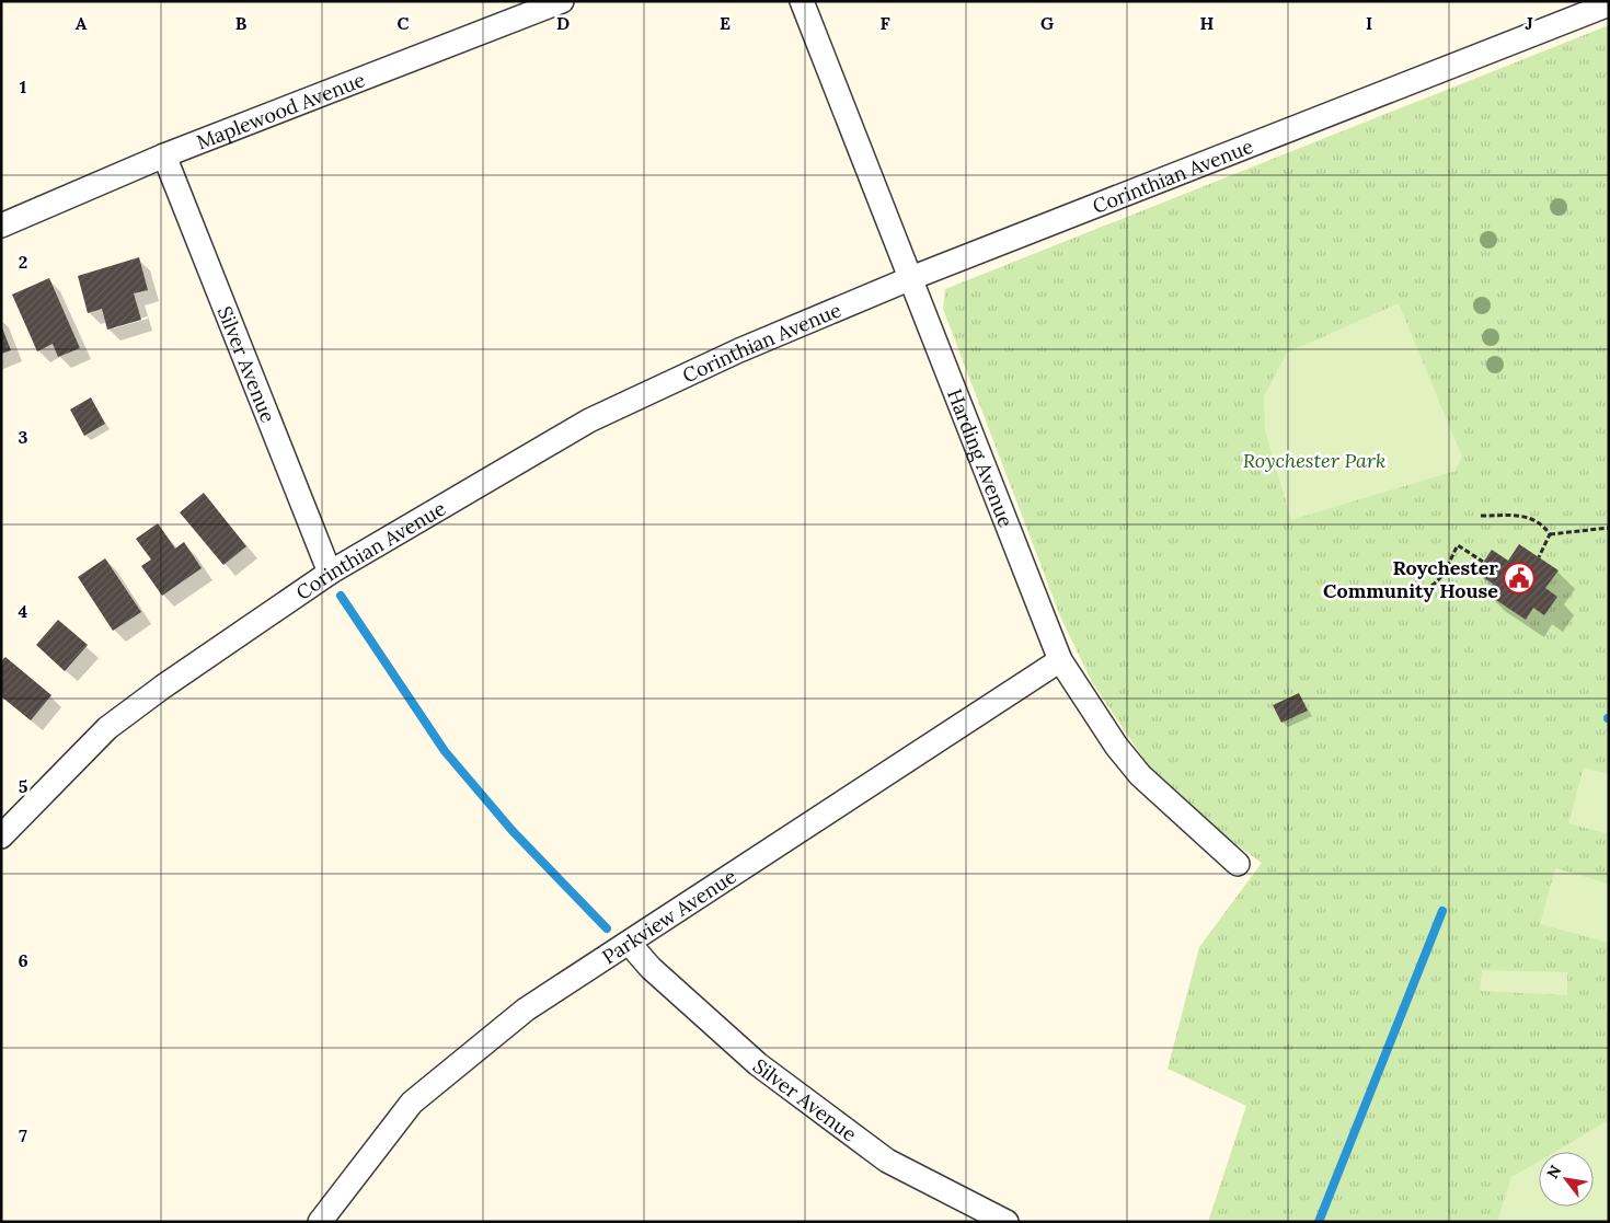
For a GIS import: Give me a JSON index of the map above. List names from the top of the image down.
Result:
{
  "streets": {
    "street": [
      "Maplewood Avenue",
      "Corinthian Avenue",
      "Silver Avenue",
      "Harding Avenue",
      "Parkview Avenue"
    ]
  },
  "crossings": [
    ["Maplewood Avenue", "Silver Avenue"],
    ["Corinthian Avenue", "Silver Avenue"],
    ["Corinthian Avenue", "Harding Avenue"],
    ["Silver Avenue", "Parkview Avenue"],
    ["Harding Avenue", "Parkview Avenue"]
  ],
  "parks": ["Roychester Park"],
  "places": {
    "public building": ["Roychester Community House"]
  },
  "north": "top left",
  "grid": {
    "columns": [
      "A",
      "B",
      "C",
      "D",
      "E",
      "F",
      "G",
      "H",
      "I",
      "J"
    ],
    "rows": [
      "1",
      "2",
      "3",
      "4",
      "5",
      "6",
      "7"
    ]
  }
}
